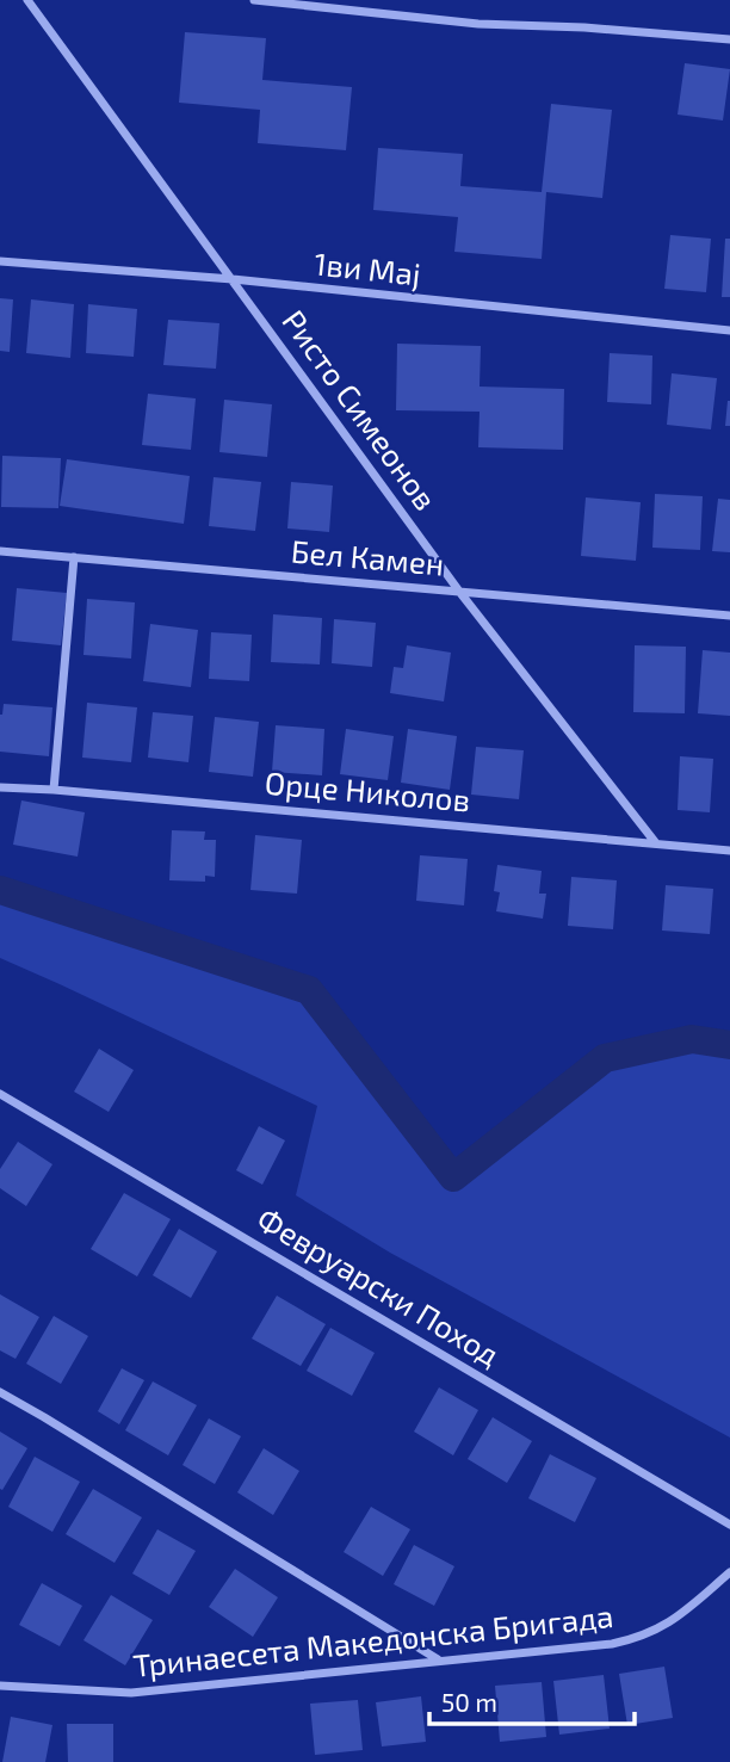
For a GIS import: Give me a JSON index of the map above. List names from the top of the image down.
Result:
{
  "streets": {
    "street": [
      "1ви Мај",
      "Ристо Симеонов",
      "Бел Камен",
      "Орце Николов",
      "Февруарски Поход",
      "Тринаесета Македонска Бригада"
    ]
  },
  "crossings": [
    ["1ви Мај", "Ристо Симеонов"],
    ["Ристо Симеонов", "Бел Камен"],
    ["Ристо Симеонов", "Орце Николов"]
  ],
  "scale_bar": "50 m"
}
